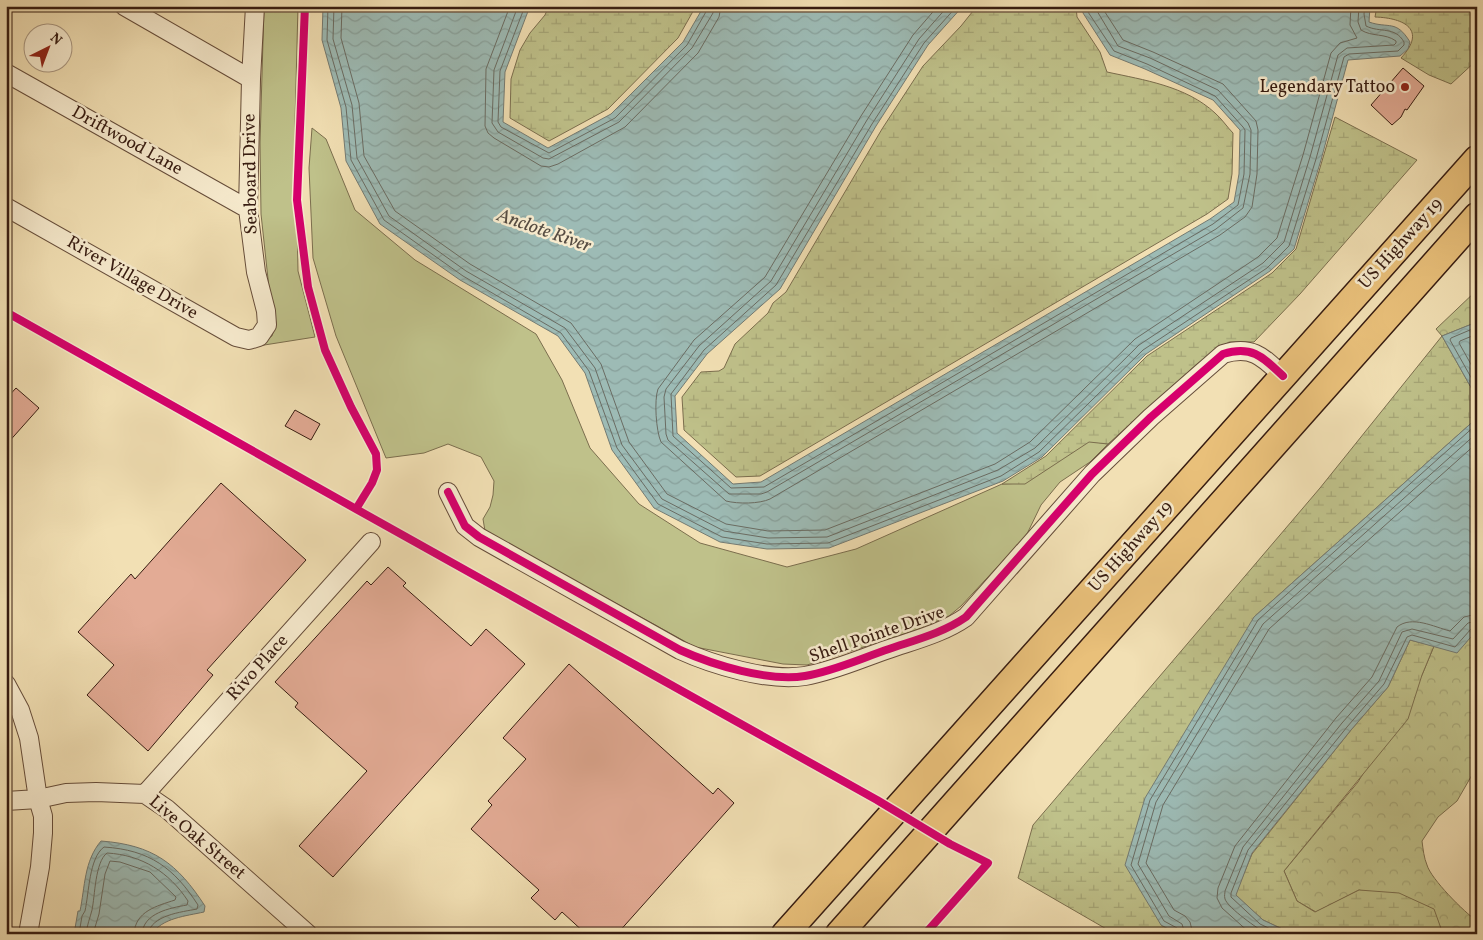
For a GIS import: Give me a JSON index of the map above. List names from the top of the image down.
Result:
{
  "streets": {
    "highway": ["US Highway 19"],
    "street": [
      "Driftwood Lane",
      "Seaboard Drive",
      "River Village Drive",
      "Shell Pointe Drive",
      "Rivo Place",
      "Live Oak Street"
    ]
  },
  "crossings": [
    ["Driftwood Lane", "Seaboard Drive"],
    ["Seaboard Drive", "River Village Drive"],
    ["US Highway 19", "Shell Pointe Drive"],
    ["Rivo Place", "Live Oak Street"]
  ],
  "water": ["Anclote River"],
  "places": ["Legendary Tattoo"],
  "north": "top right"
}
